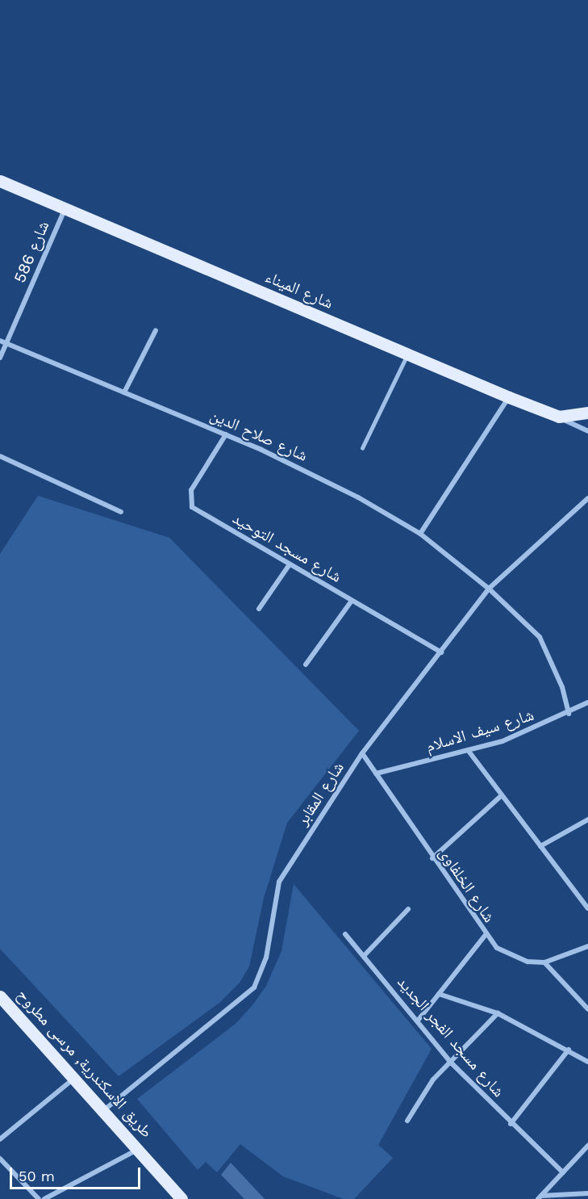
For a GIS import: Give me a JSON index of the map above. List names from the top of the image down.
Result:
{
  "streets": {
    "main road": ["شارع الميناء", "طريق الاسكندرية, مرسى مطروح"],
    "street": [
      "شارع 586",
      "شارع صلاح الدين",
      "شارع مسجد التوحيد",
      "شارع سيف الاسلام",
      "شارع المقابر",
      "شارع الخلفاوى",
      "شارع مسجد الفجر الجديد"
    ]
  },
  "crossings": [
    ["شارع 586", "شارع الميناء"],
    ["شارع 586", "شارع صلاح الدين"],
    ["شارع صلاح الدين", "شارع مسجد التوحيد"],
    ["شارع صلاح الدين", "شارع سيف الاسلام"],
    ["شارع صلاح الدين", "شارع المقابر"],
    ["شارع مسجد التوحيد", "شارع المقابر"],
    ["شارع سيف الاسلام", "شارع الخلفاوى"],
    ["شارع المقابر", "شارع الخلفاوى"],
    ["شارع المقابر", "طريق الاسكندرية, مرسى مطروح"]
  ],
  "scale_bar": "50 m"
}
